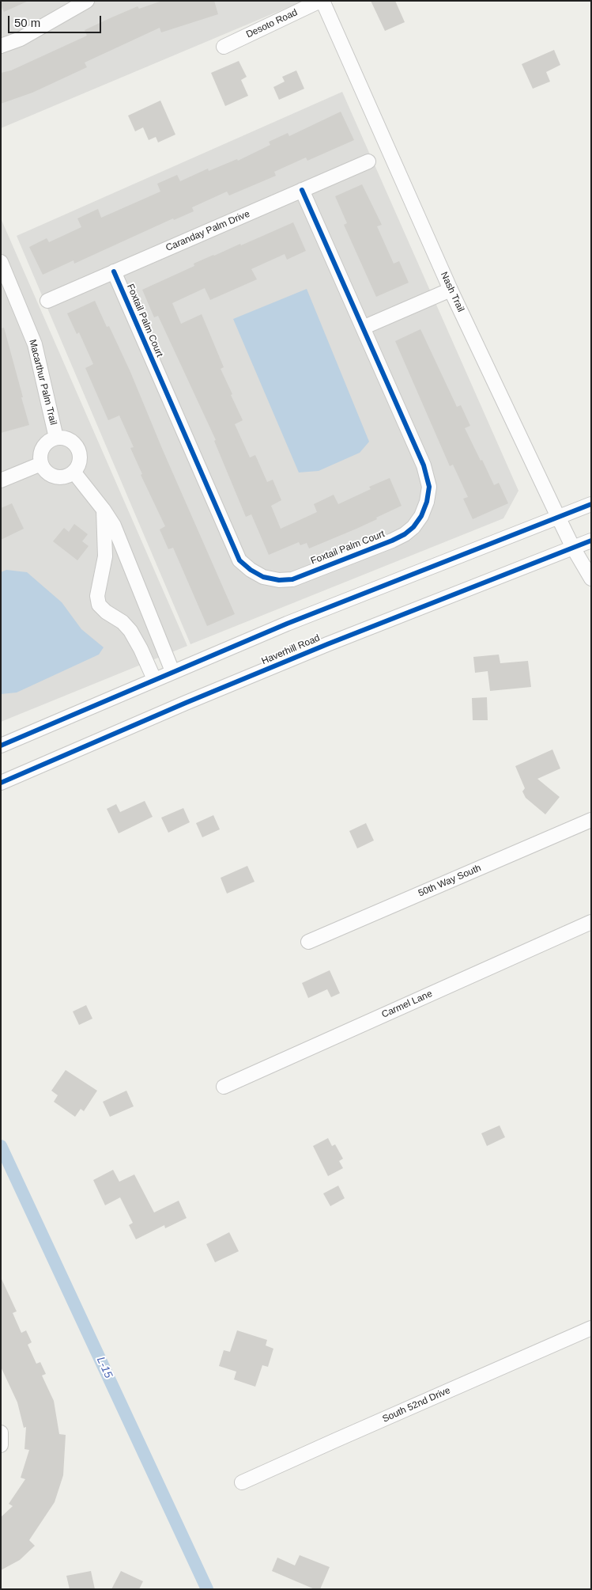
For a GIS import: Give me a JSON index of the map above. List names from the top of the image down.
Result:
{
  "streets": {
    "street": [
      "Desoto Road",
      "Caranday Palm Drive",
      "Nash Trail",
      "Foxtail Palm Court",
      "Macarthur Palm Trail",
      "Haverhill Road",
      "50th Way South",
      "Carmel Lane",
      "South 52nd Drive"
    ]
  },
  "crossings": [
    ["Desoto Road", "Nash Trail"],
    ["Caranday Palm Drive", "Foxtail Palm Court"],
    ["Nash Trail", "Haverhill Road"]
  ],
  "water": ["L-15"],
  "scale_bar": "50 m"
}
